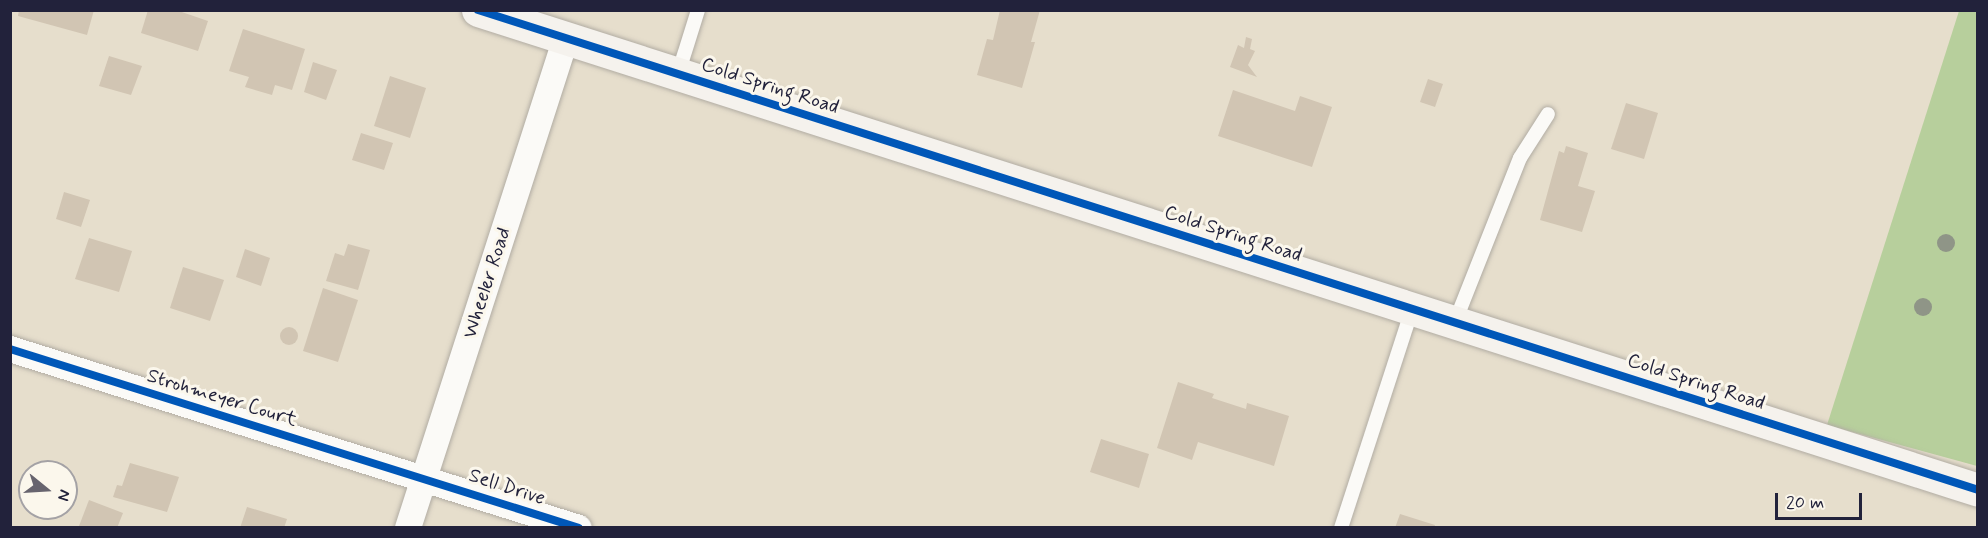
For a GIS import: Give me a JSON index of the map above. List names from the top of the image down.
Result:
{
  "streets": {
    "street": [
      "Cold Spring Road",
      "Wheeler Road",
      "Strohmeyer Court",
      "Sell Drive"
    ]
  },
  "crossings": [
    ["Cold Spring Road", "Wheeler Road"],
    ["Wheeler Road", "Strohmeyer Court"],
    ["Wheeler Road", "Sell Drive"],
    ["Strohmeyer Court", "Sell Drive"]
  ],
  "scale_bar": "20 m",
  "north": "right"
}
